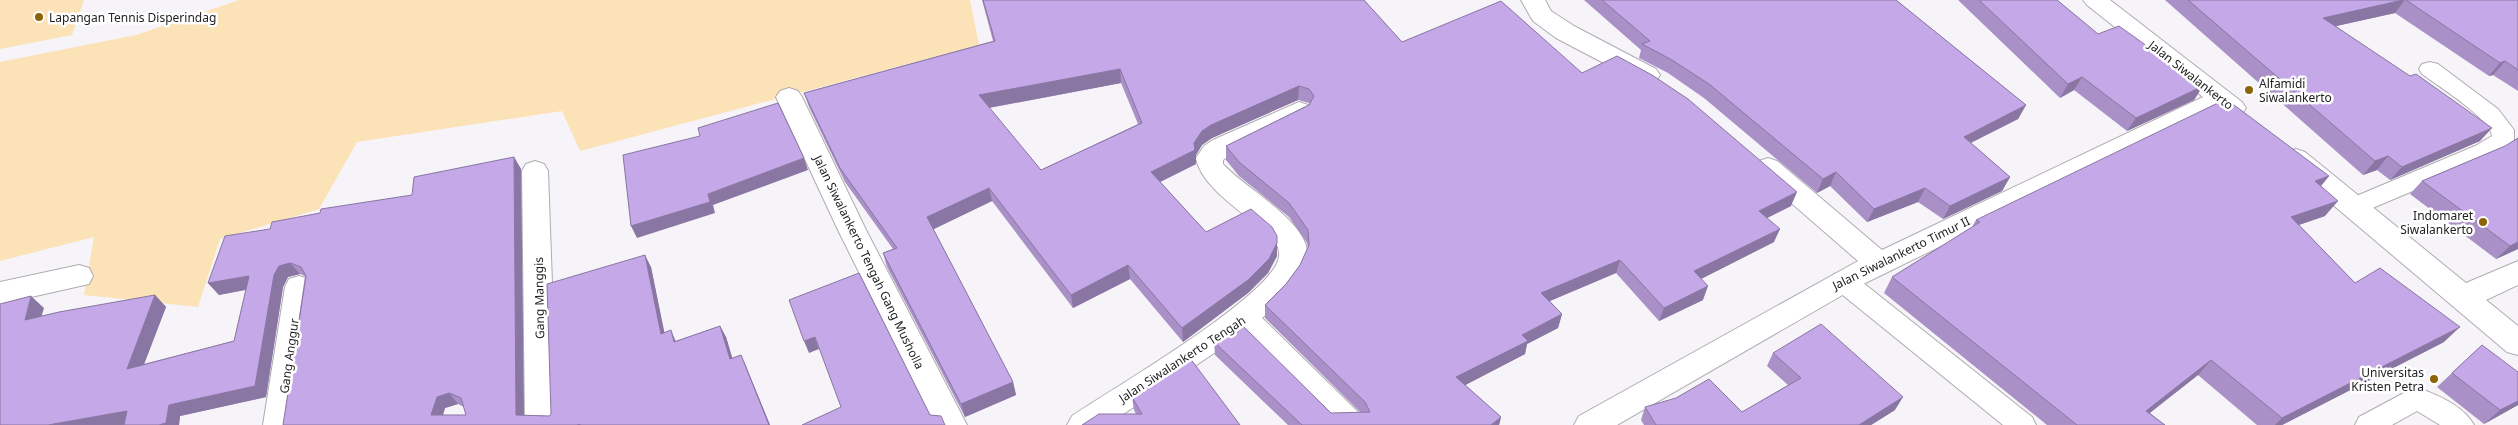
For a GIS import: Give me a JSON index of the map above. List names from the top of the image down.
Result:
{
  "streets": {
    "street": [
      "Jalan Siwalankerto",
      "Jalan Siwalankerto Timur II",
      "Jalan Siwalankerto Tengah Gang Musholla",
      "Gang Manggis",
      "Gang Anggur",
      "Jalan Siwalankerto Tengah"
    ]
  },
  "crossings": [
    ["Jalan Siwalankerto", "Jalan Siwalankerto Timur II"]
  ],
  "places": [
    "Lapangan Tennis Disperindag",
    "Alfamidi Siwalankerto",
    "Indomaret Siwalankerto",
    "Universitas Kristen Petra"
  ]
}
